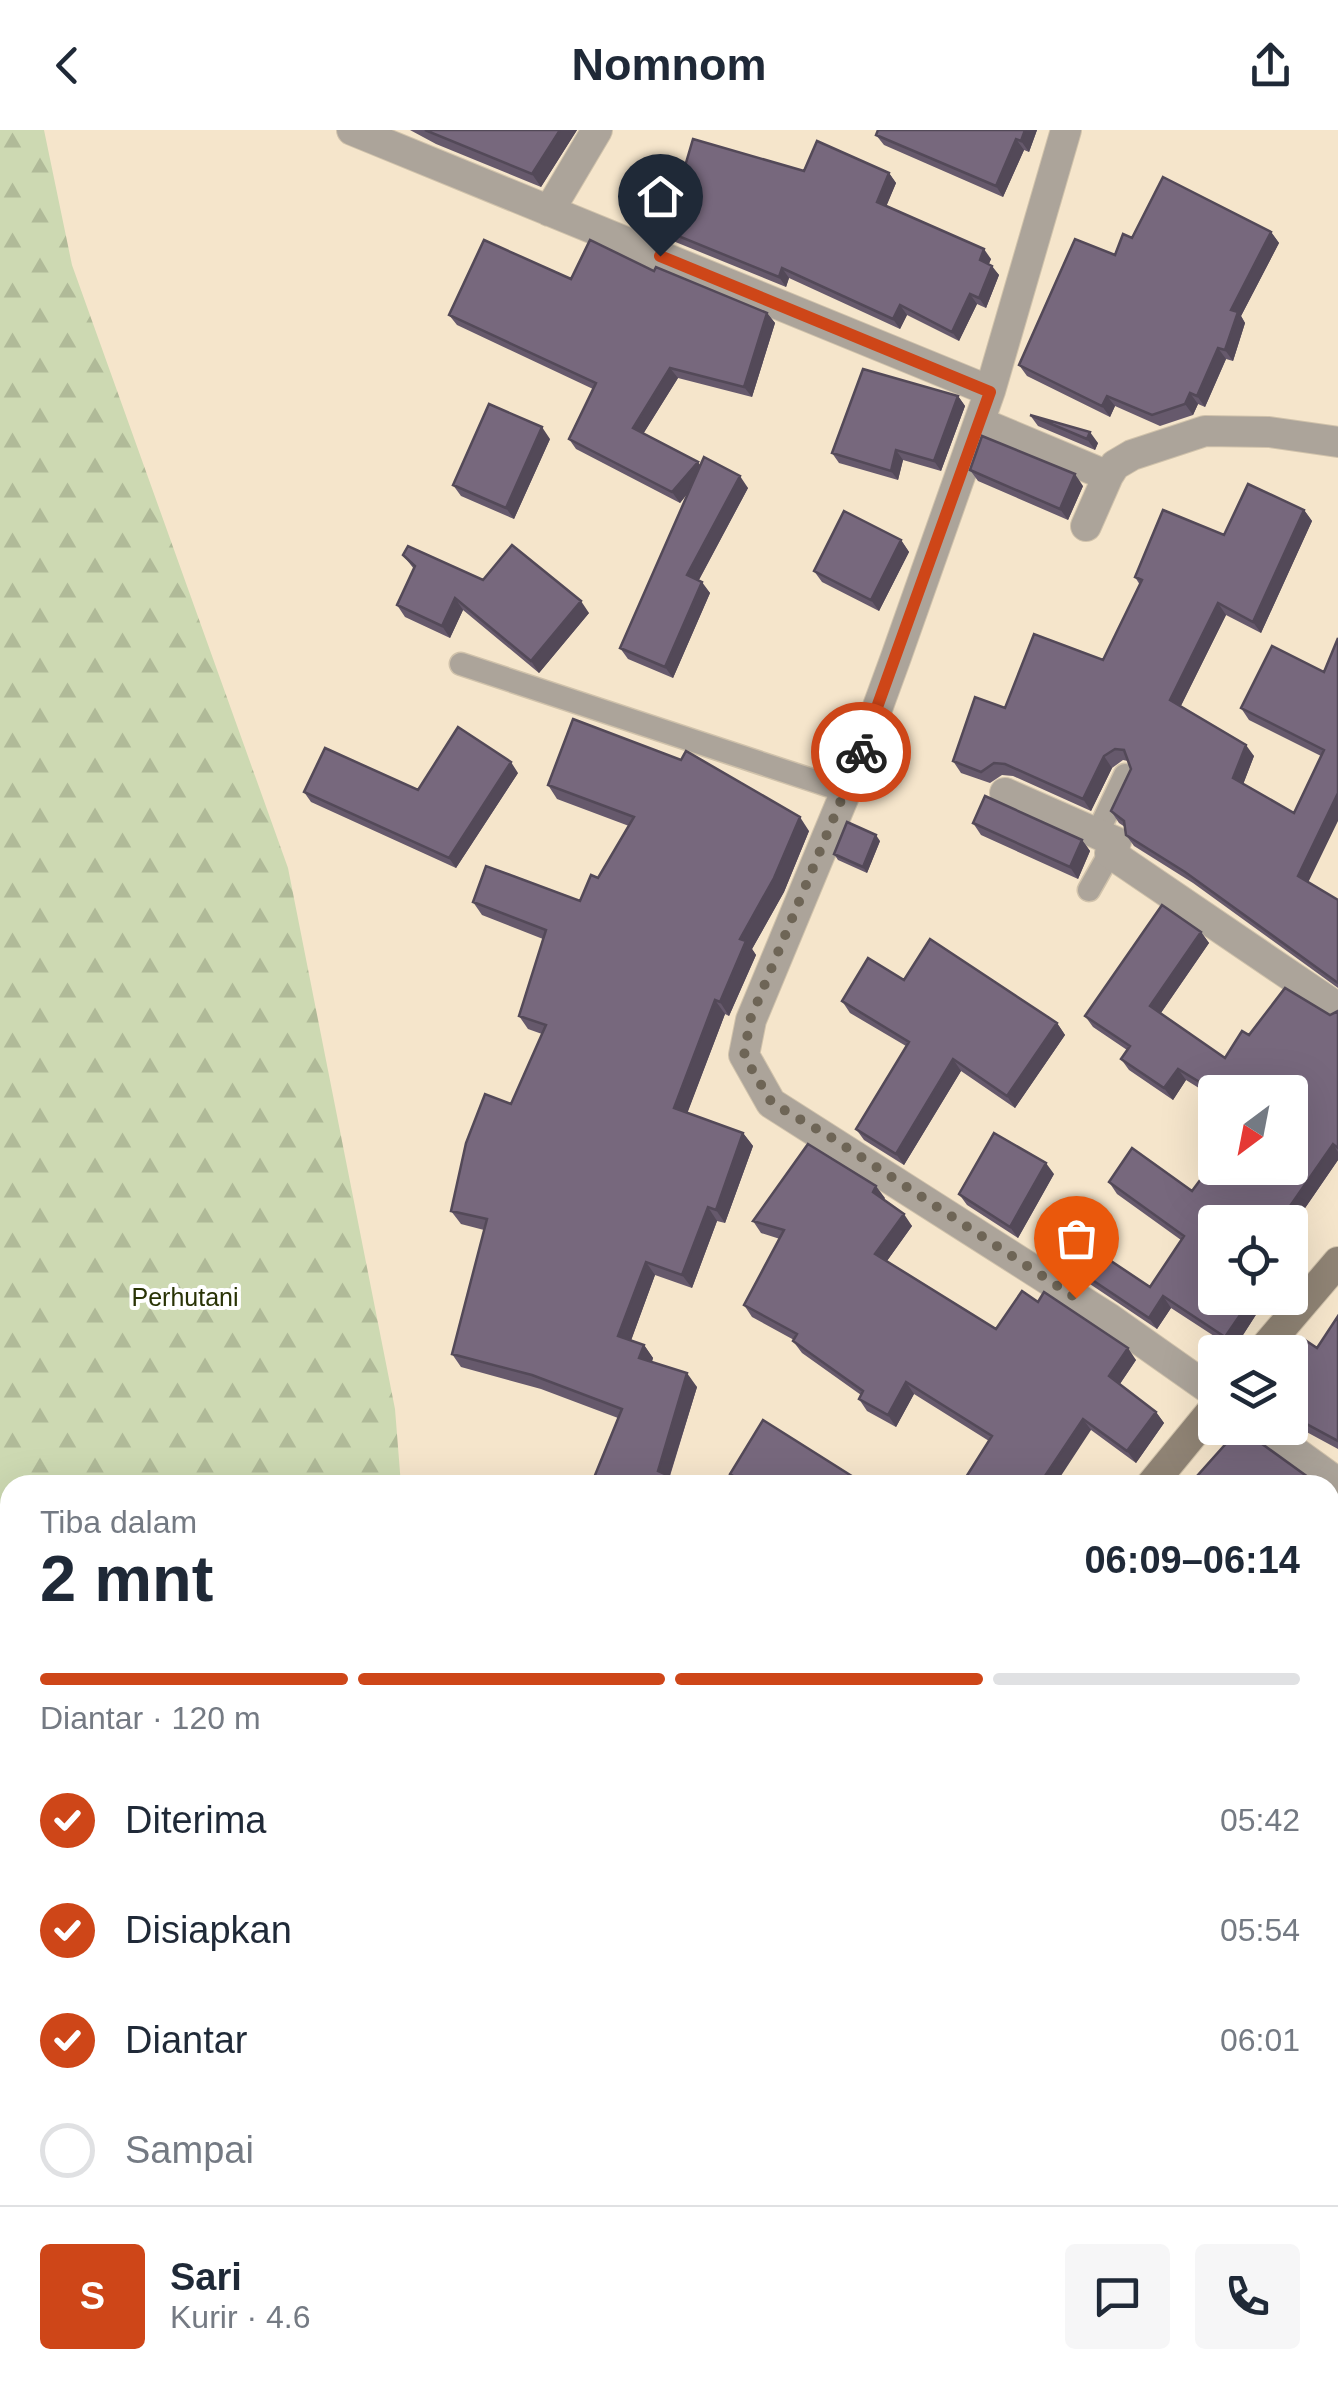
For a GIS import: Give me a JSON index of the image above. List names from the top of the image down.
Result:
{
  "parks": ["Perhutani"],
  "north": "bottom left",
  "page": {
    "header": "Nomnom",
    "heading": ["2 mnt", "Tiba dalam", "06:09–06:14"],
    "panel": ["Sari", "Kurir · 4.6"],
    "bar": "Diantar · 120 m",
    "list": [
      ["Diterima", "05:42"],
      ["Disiapkan", "05:54"],
      ["Diantar", "06:01"],
      "Sampai"
    ],
    "round": "S"
  }
}
